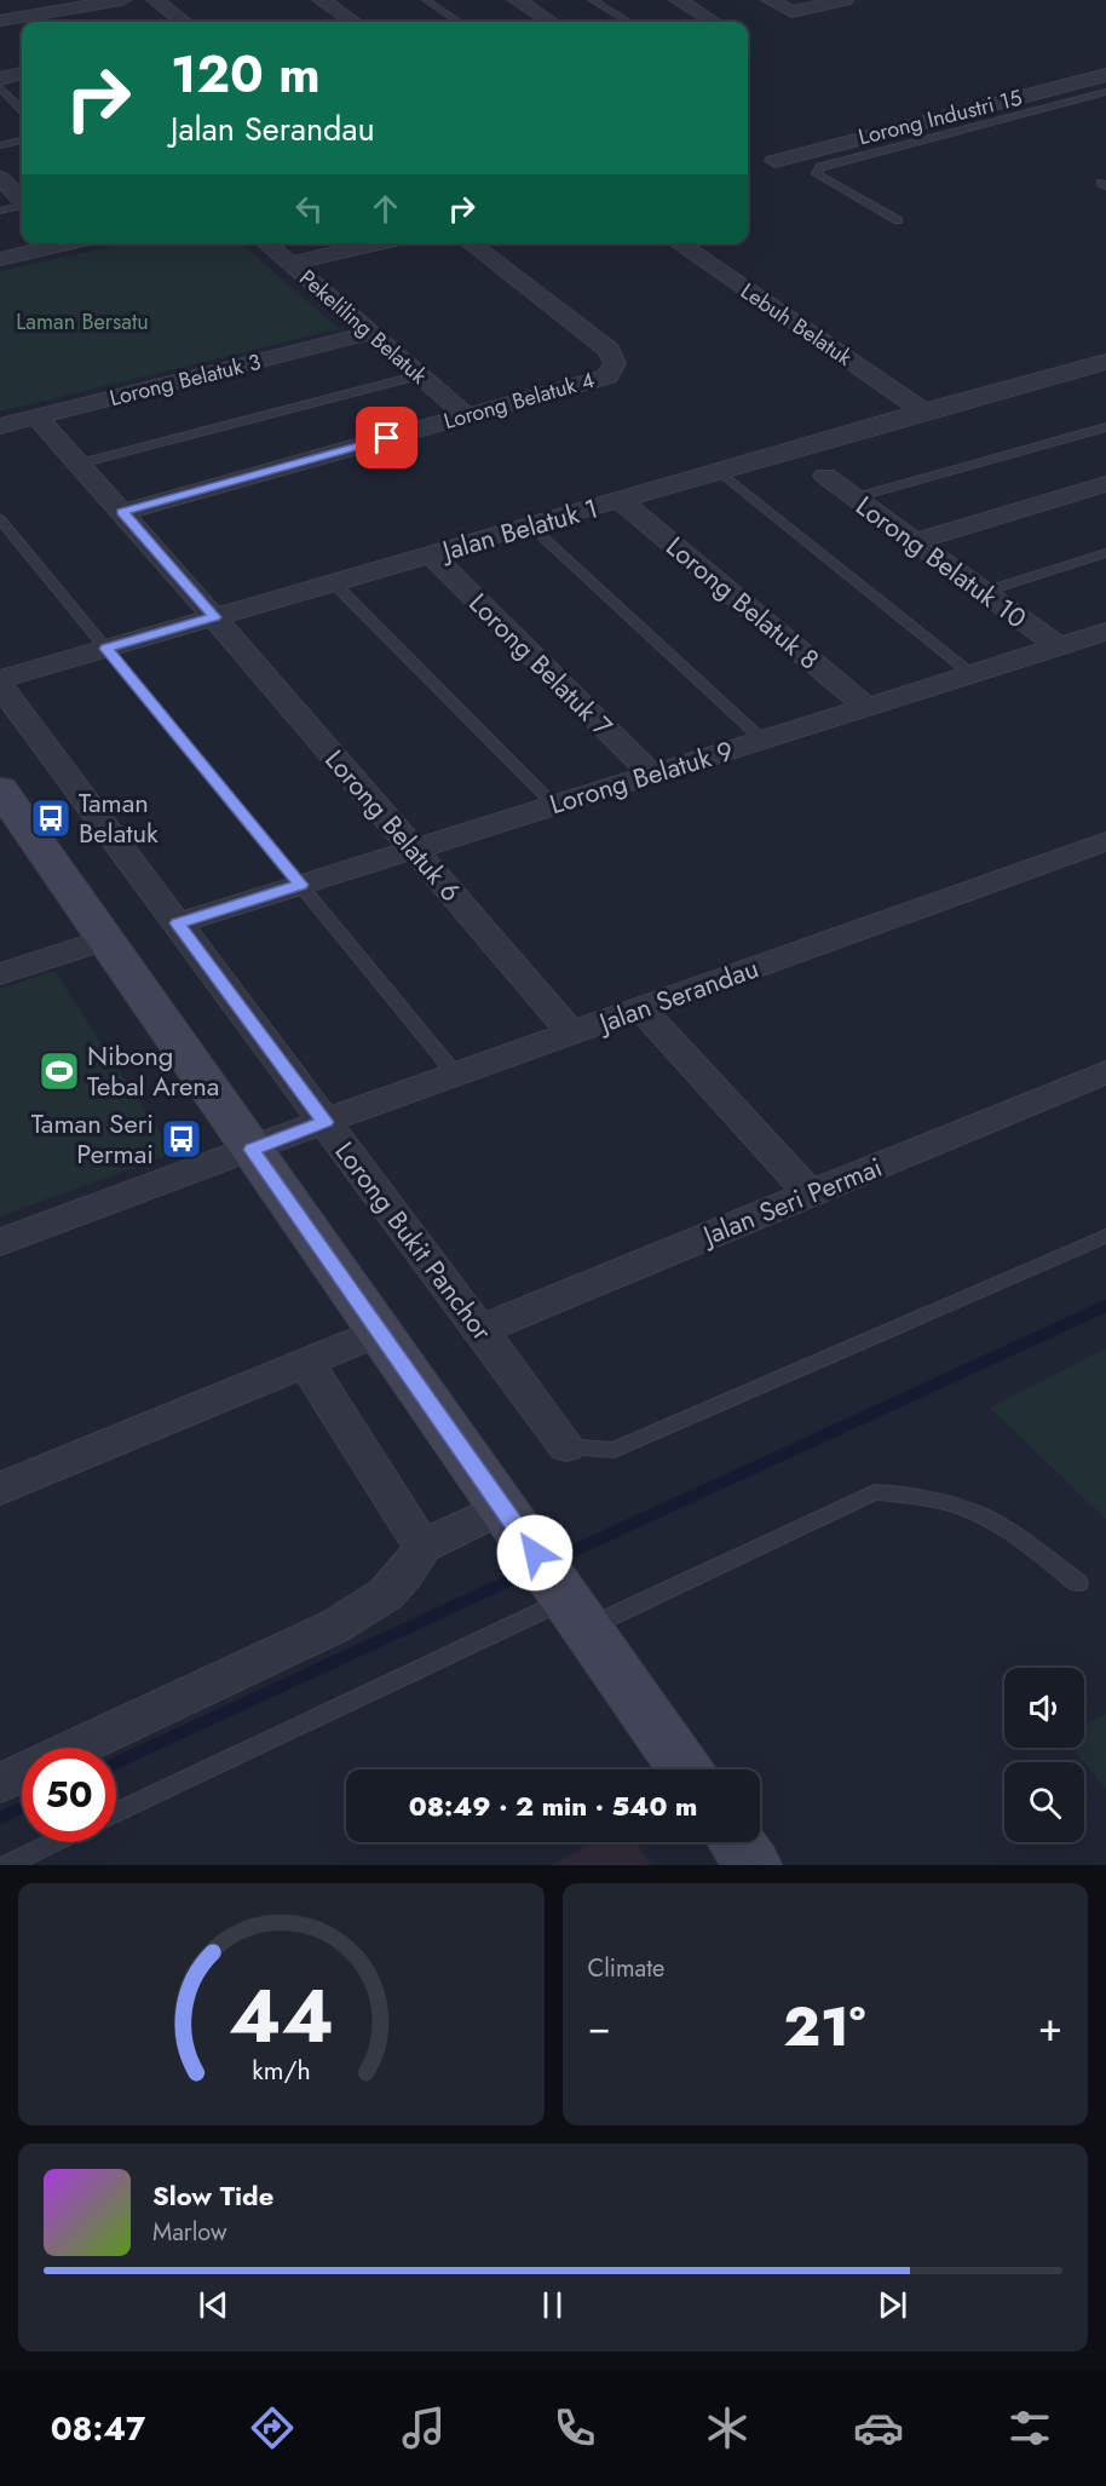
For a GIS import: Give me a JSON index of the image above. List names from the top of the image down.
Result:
{
  "streets": {
    "street": [
      "Lorong Industri 15",
      "Lebuh Belatuk",
      "Pekeliling Belatuk",
      "Lorong Belatuk 3",
      "Lorong Belatuk 4",
      "Jalan Belatuk 1",
      "Lorong Belatuk 10",
      "Lorong Belatuk 8",
      "Lorong Belatuk 7",
      "Lorong Belatuk 9",
      "Lorong Belatuk 6",
      "Jalan Serandau",
      "Jalan Seri Permai",
      "Lorong Bukit Panchor"
    ]
  },
  "crossings": [
    ["Lebuh Belatuk", "Jalan Belatuk 1"],
    ["Pekeliling Belatuk", "Lorong Belatuk 3"],
    ["Pekeliling Belatuk", "Lorong Belatuk 4"],
    ["Lorong Belatuk 3", "Lorong Belatuk 6"],
    ["Lorong Belatuk 4", "Lorong Belatuk 6"],
    ["Jalan Belatuk 1", "Lorong Belatuk 8"],
    ["Jalan Belatuk 1", "Lorong Belatuk 7"],
    ["Jalan Belatuk 1", "Lorong Belatuk 6"],
    ["Lorong Belatuk 10", "Lorong Belatuk 9"],
    ["Lorong Belatuk 8", "Lorong Belatuk 9"],
    ["Lorong Belatuk 7", "Lorong Belatuk 9"],
    ["Lorong Belatuk 9", "Lorong Belatuk 6"],
    ["Lorong Belatuk 9", "Lorong Bukit Panchor"],
    ["Lorong Belatuk 6", "Jalan Serandau"],
    ["Jalan Serandau", "Lorong Bukit Panchor"],
    ["Jalan Seri Permai", "Lorong Bukit Panchor"]
  ],
  "parks": ["Laman Bersatu"],
  "places": {
    "bus stop": ["Taman Belatuk", "Taman Seri Permai"],
    "sports": ["Nibong Tebal Arena"]
  },
  "page": {
    "turn": ["120 m", "Jalan Serandau"],
    "limit": "50",
    "trip": "08:49 · 2 min · 540 m",
    "tile": "Climate",
    "heat": ["−", "21°", "+"],
    "song": ["Slow Tide", "Marlow"],
    "tabs": "08:47",
    "gauge": ["44", "km/h"]
  }
}
